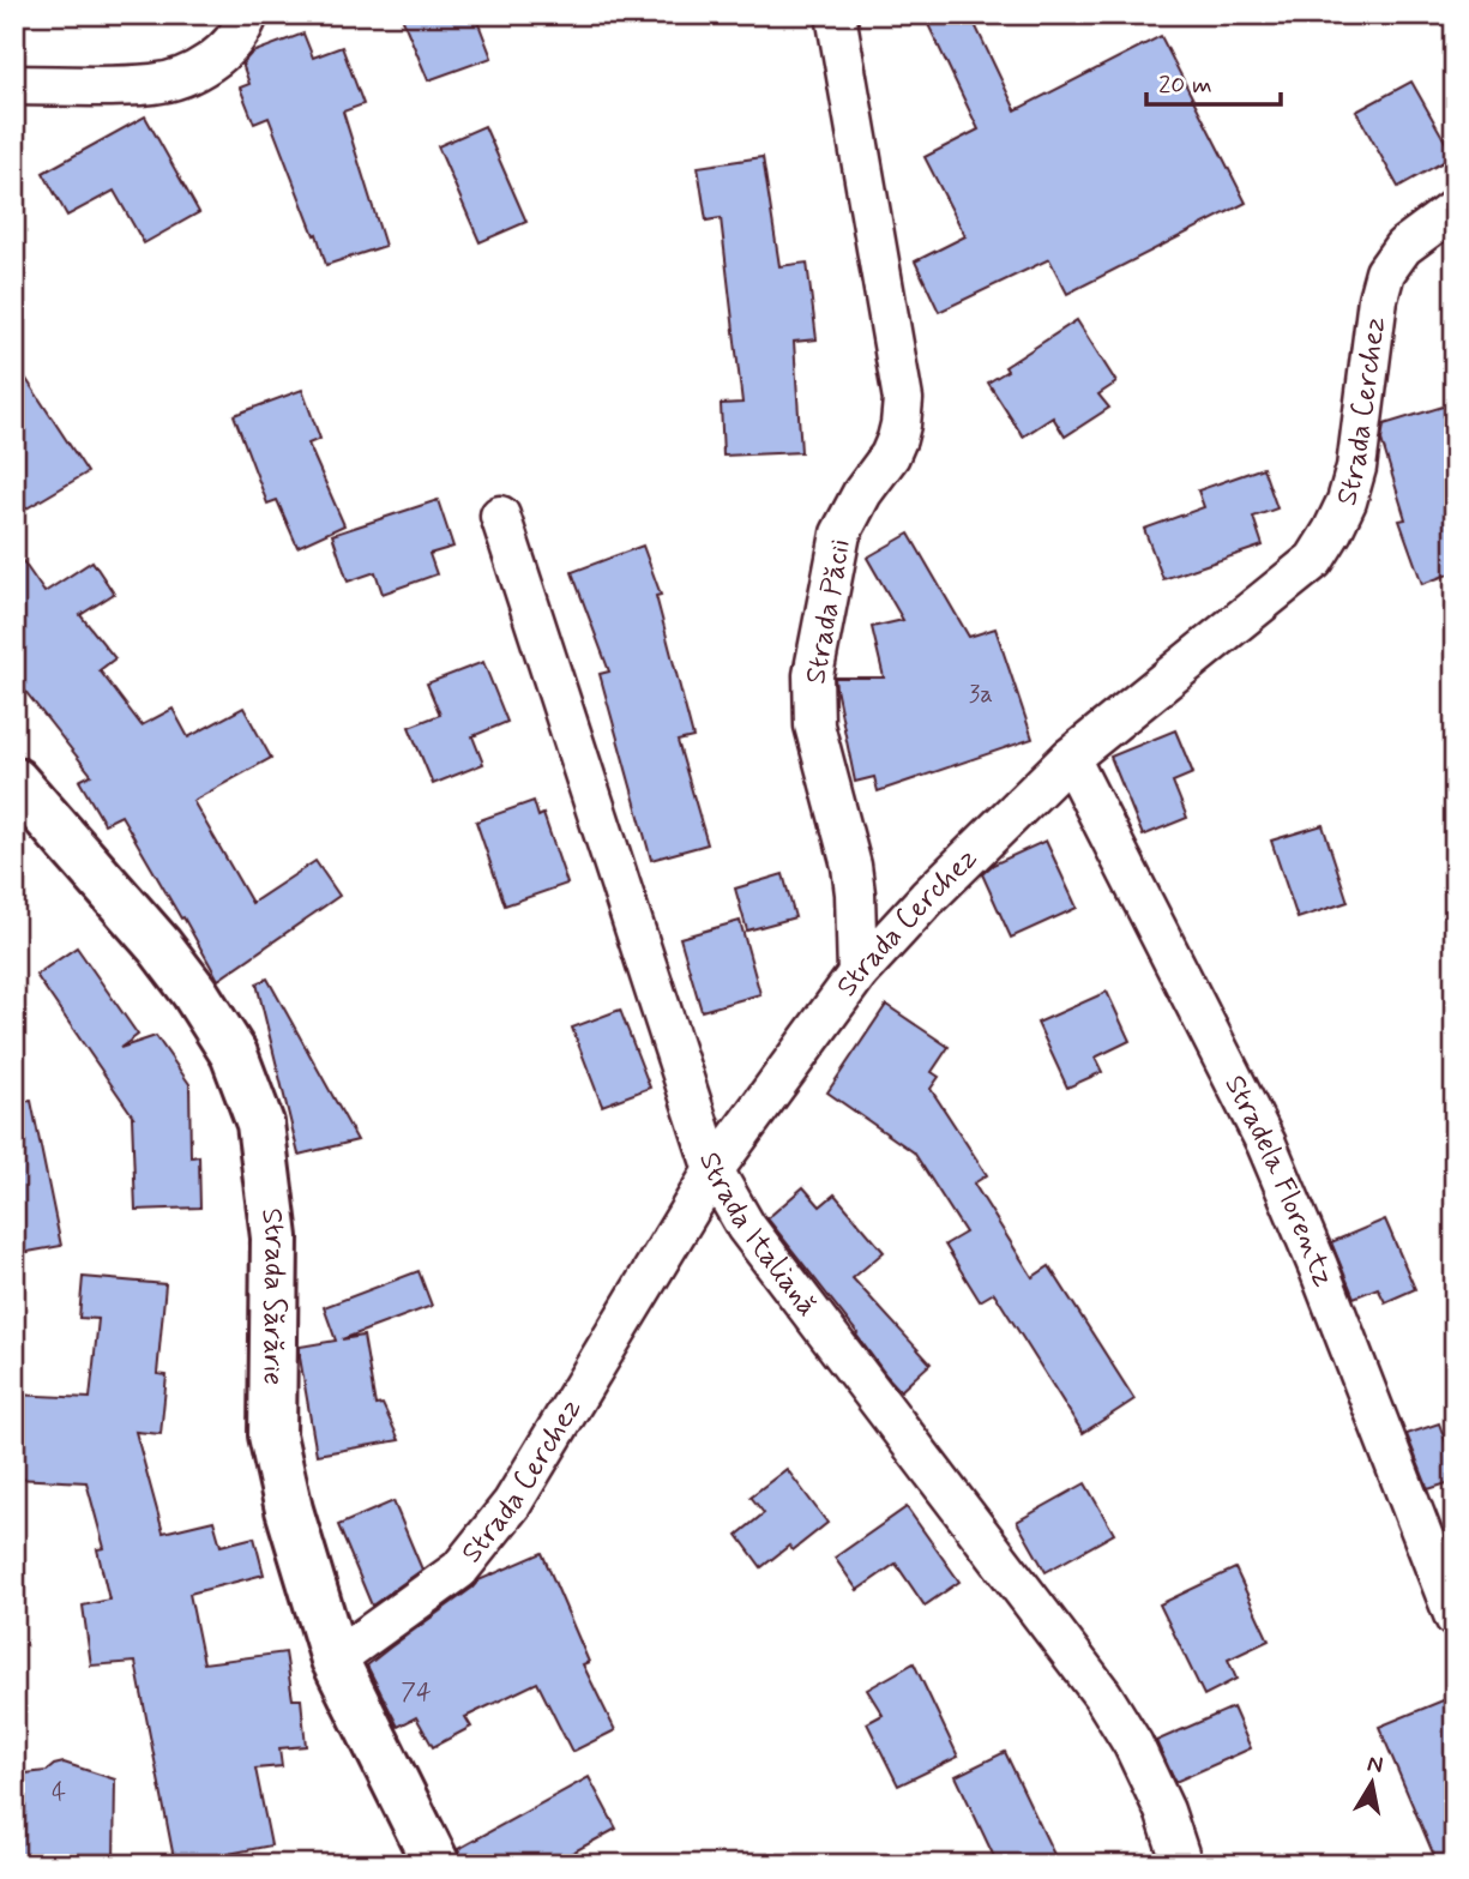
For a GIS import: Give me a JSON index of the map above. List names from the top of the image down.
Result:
{
  "streets": {
    "street": [
      "Strada Cerchez",
      "Strada Păcii",
      "Stradela Florentz",
      "Strada Italiană",
      "Strada Sărărie"
    ]
  },
  "crossings": [
    ["Strada Cerchez", "Strada Păcii"],
    ["Strada Cerchez", "Stradela Florentz"],
    ["Strada Cerchez", "Strada Italiană"],
    ["Strada Cerchez", "Strada Sărărie"]
  ],
  "house_numbers": ["3a", "74", "4"],
  "scale_bar": "20 m",
  "north": "top"
}
